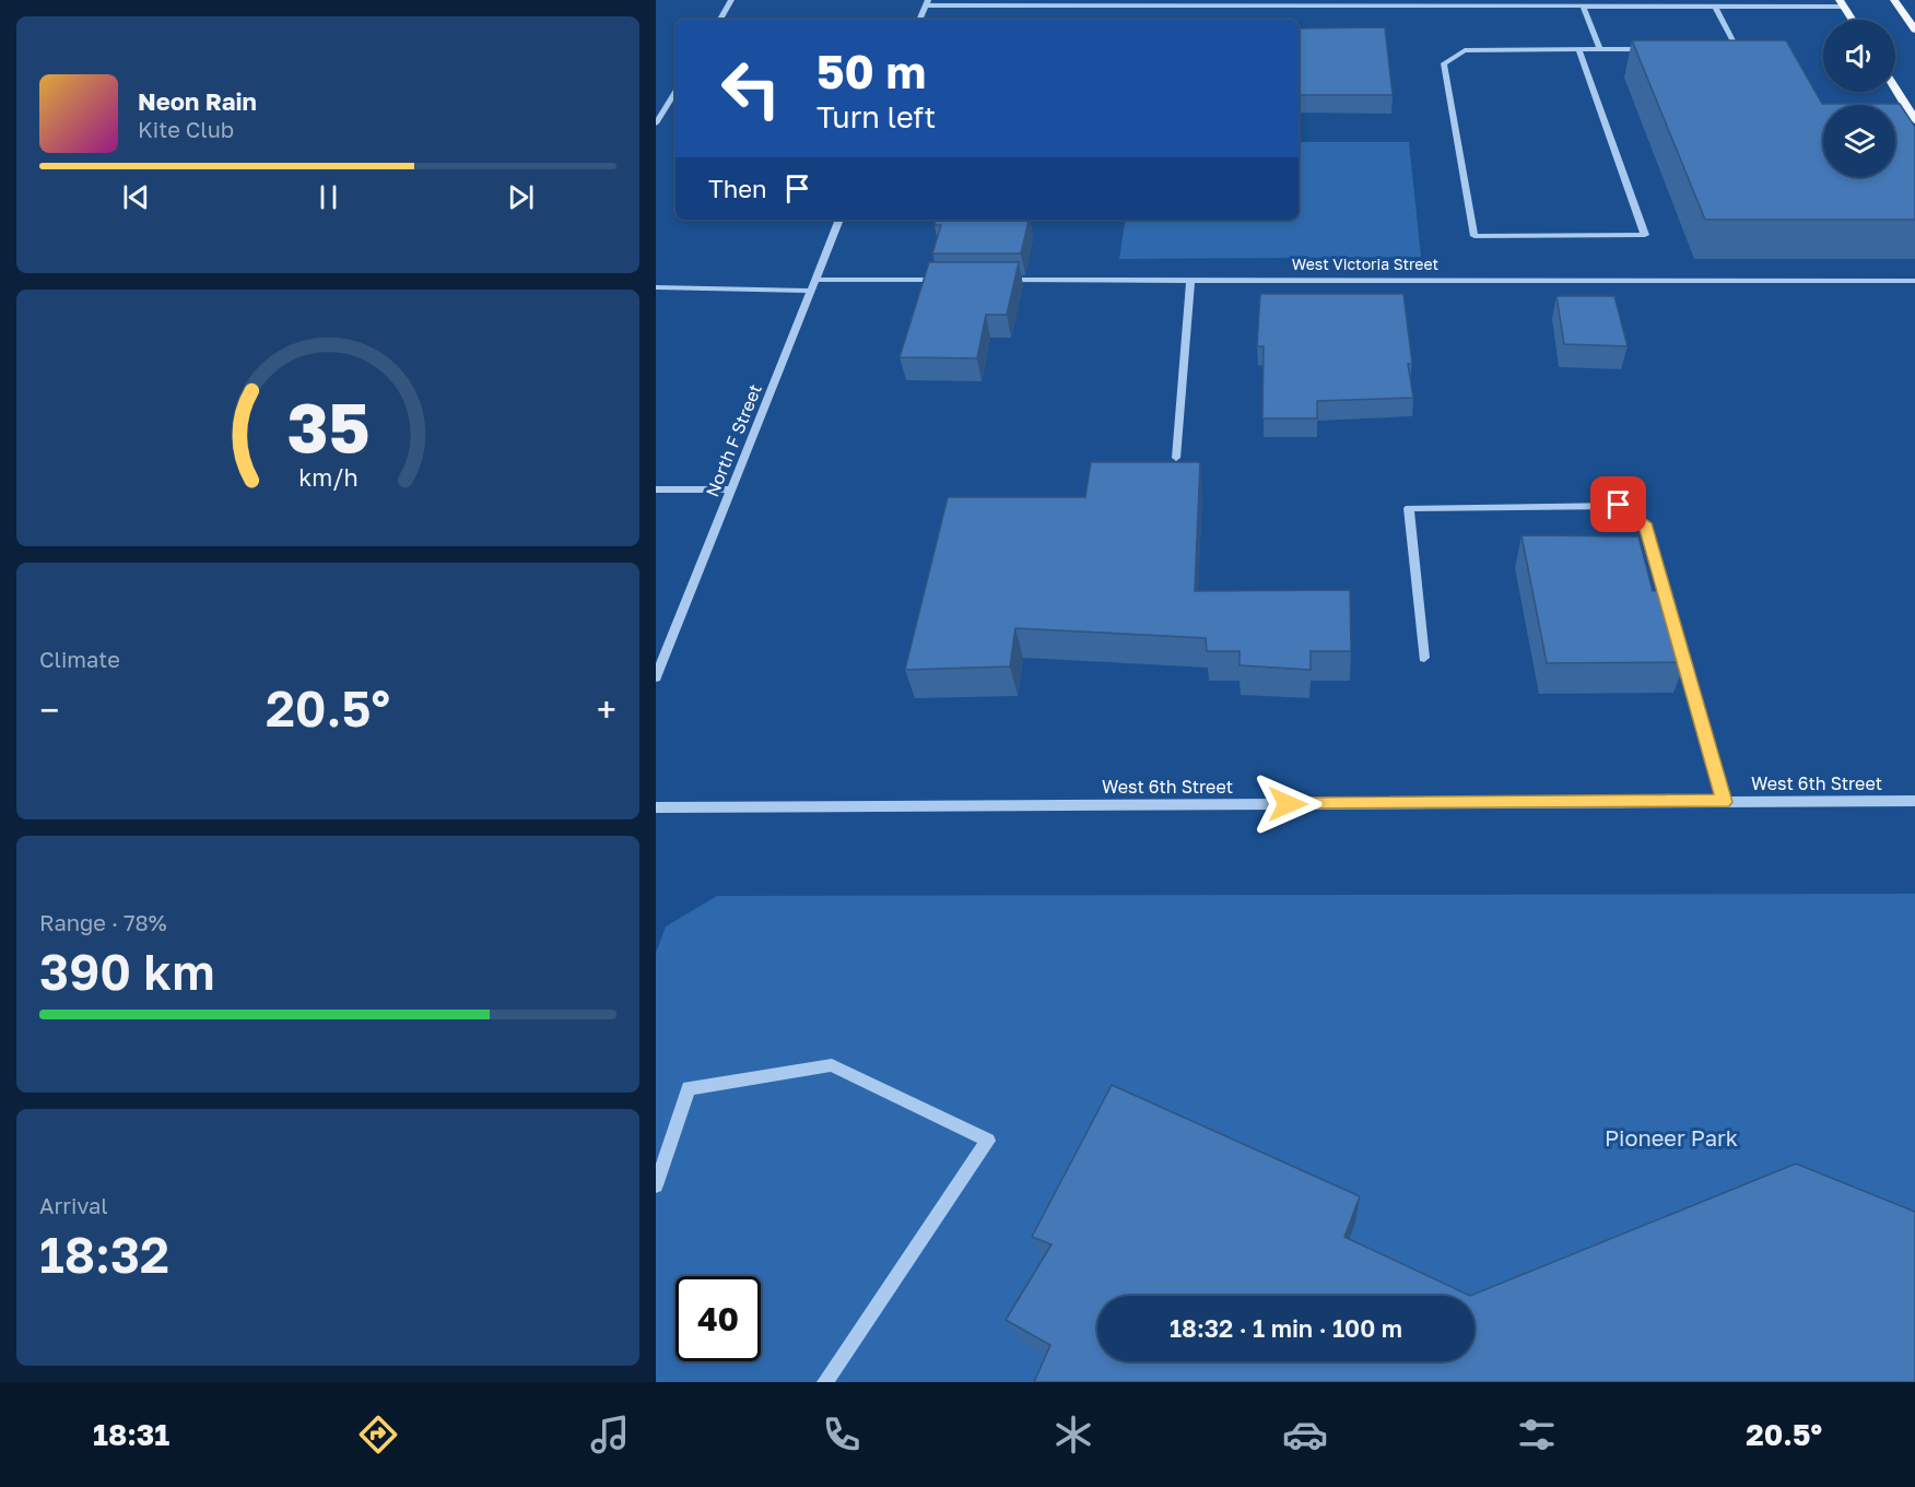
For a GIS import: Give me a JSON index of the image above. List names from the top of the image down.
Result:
{
  "streets": {
    "street": ["West Victoria Street", "North F Street", "West 6th Street"]
  },
  "parks": ["Pioneer Park"],
  "page": {
    "turn": ["50 m", "Turn left"],
    "song": ["Neon Rain", "Kite Club"],
    "then": "Then",
    "tile": [
      "Climate",
      ["Range · 78%", "390 km"],
      ["Arrival", "18:32"]
    ],
    "heat": ["−", "20.5°", "+"],
    "limit": "40",
    "trip": "18:32 · 1 min · 100 m",
    "tabs": ["18:31", "20.5°"],
    "gauge": ["35", "km/h"]
  }
}
